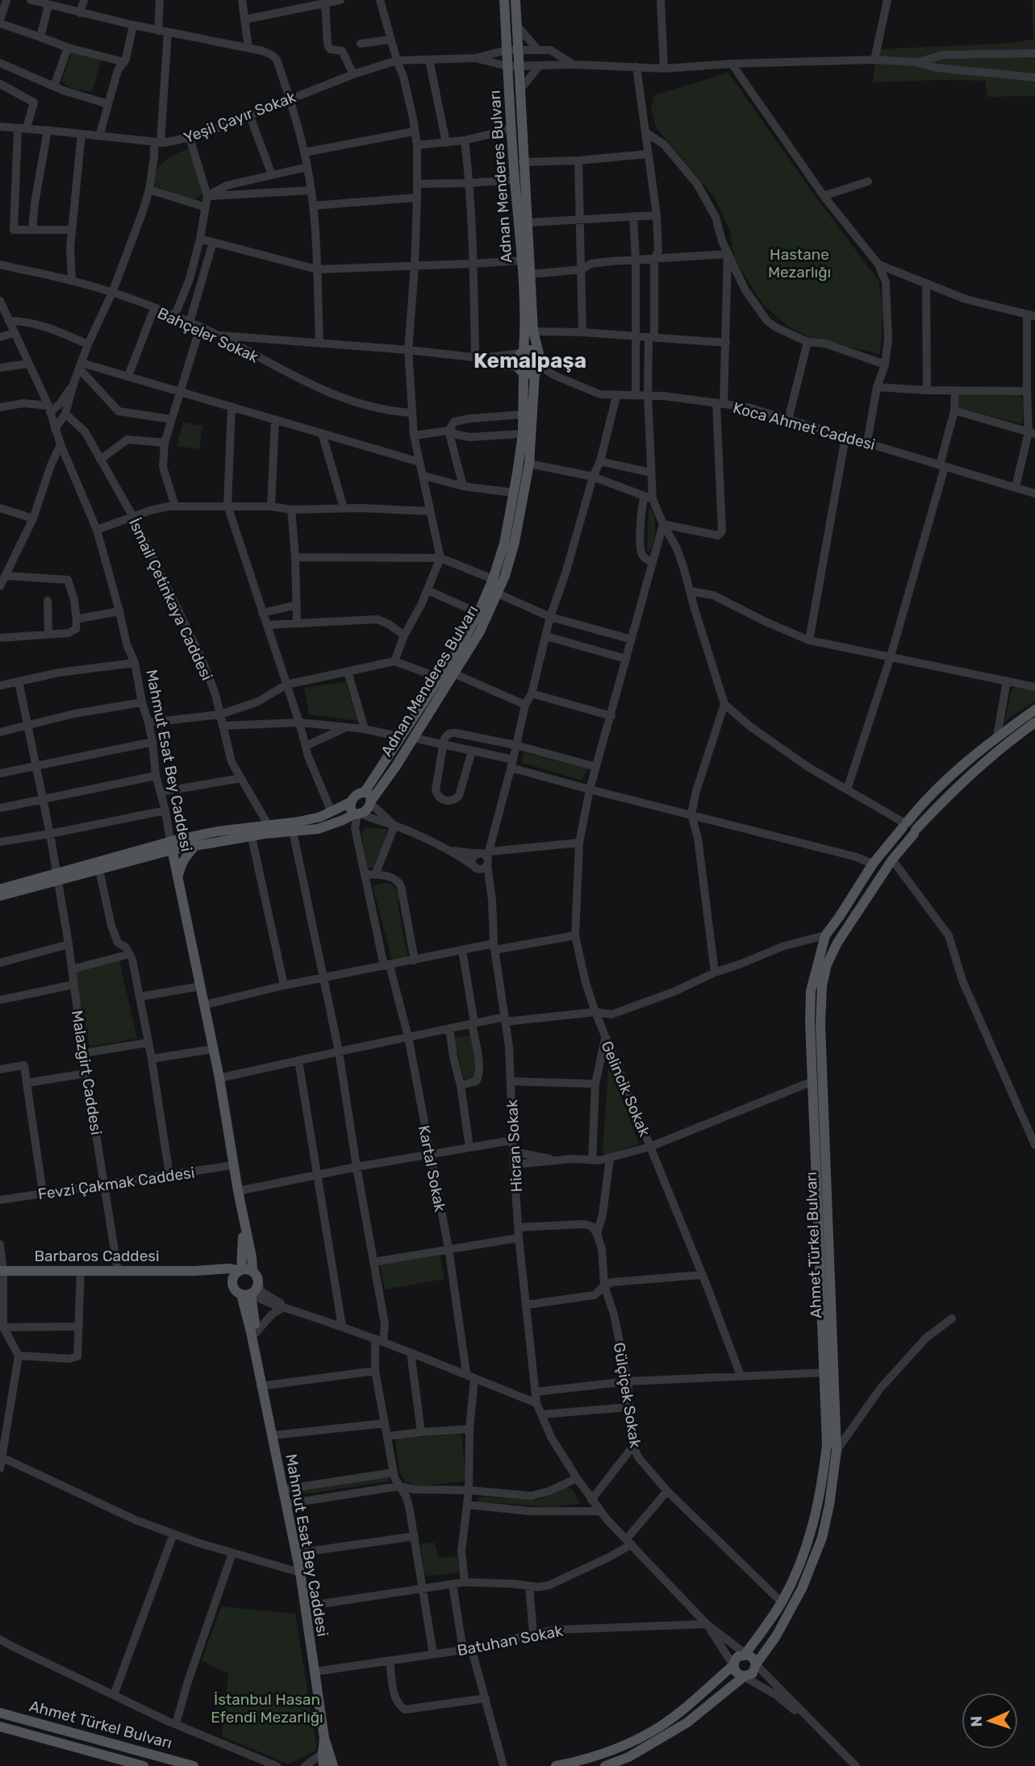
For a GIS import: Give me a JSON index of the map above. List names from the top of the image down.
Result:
{
  "streets": {
    "main road": [
      "Adnan Menderes Bulvarı",
      "Mahmut Esat Bey Caddesi",
      "Ahmet Türkel Bulvarı",
      "Barbaros Caddesi"
    ],
    "street": [
      "Yeşil Çayır Sokak",
      "Bahçeler Sokak",
      "Koca Ahmet Caddesi",
      "İsmail Çetinkaya Caddesi",
      "Malazgirt Caddesi",
      "Gelincik Sokak",
      "Hicran Sokak",
      "Kartal Sokak",
      "Fevzi Çakmak Caddesi",
      "Gülçiçek Sokak",
      "Batuhan Sokak"
    ]
  },
  "crossings": [
    ["Adnan Menderes Bulvarı", "Koca Ahmet Caddesi"],
    ["Adnan Menderes Bulvarı", "Kartal Sokak"],
    ["Mahmut Esat Bey Caddesi", "Fevzi Çakmak Caddesi"],
    ["Mahmut Esat Bey Caddesi", "Batuhan Sokak"],
    ["Malazgirt Caddesi", "Fevzi Çakmak Caddesi"],
    ["Malazgirt Caddesi", "Barbaros Caddesi"],
    ["Hicran Sokak", "Batuhan Sokak"],
    ["Ahmet Türkel Bulvarı", "Gülçiçek Sokak"]
  ],
  "districts": ["Kemalpaşa"],
  "parks": ["Hastane Mezarlığı", "İstanbul Hasan Efendi Mezarlığı"],
  "north": "left"
}
